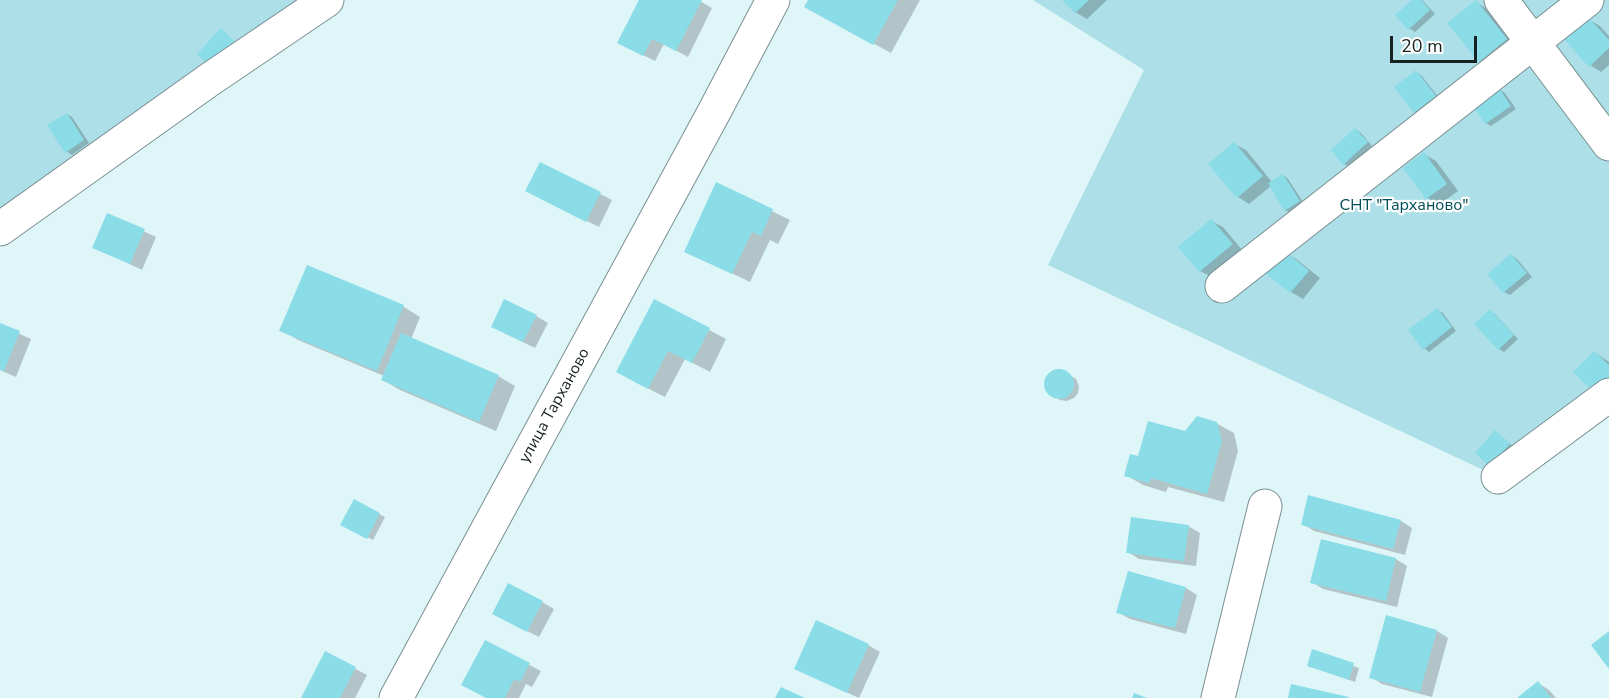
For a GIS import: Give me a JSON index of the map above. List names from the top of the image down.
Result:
{
  "streets": {
    "street": ["улица Тарханово"]
  },
  "parks": ["СНТ \"Тарханово\""],
  "scale_bar": "20 m"
}
